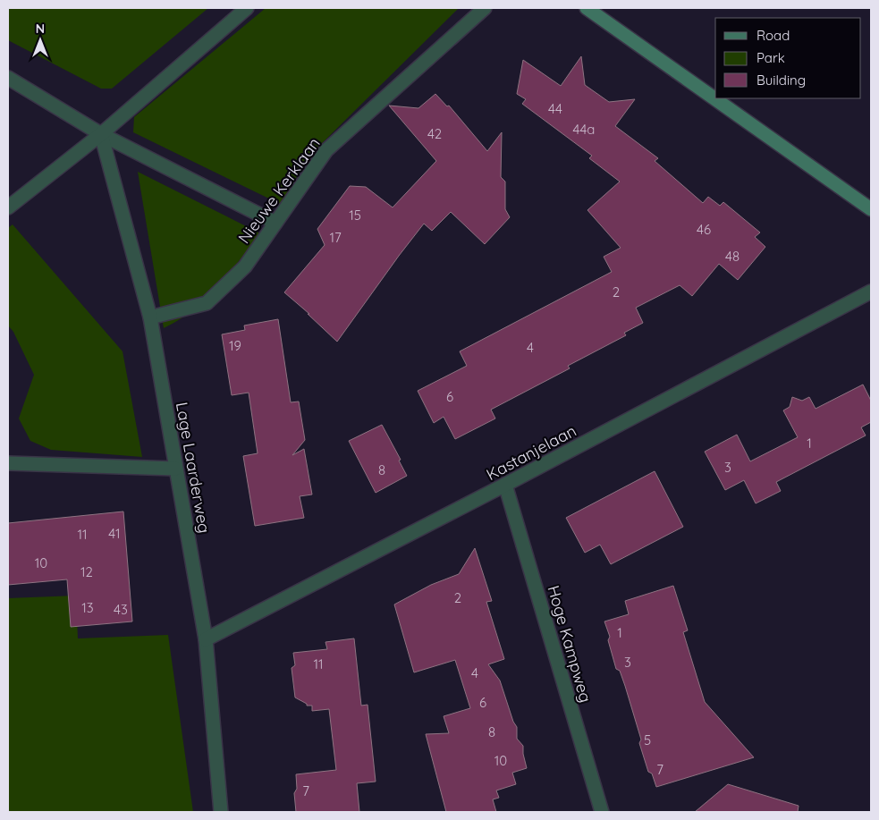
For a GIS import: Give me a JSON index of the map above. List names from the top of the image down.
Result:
{
  "streets": {
    "street": [
      "Nieuwe Kerklaan",
      "Kastanjelaan",
      "Lage Laarderweg",
      "Hoge Kampweg"
    ]
  },
  "crossings": [
    ["Nieuwe Kerklaan", "Lage Laarderweg"],
    ["Kastanjelaan", "Lage Laarderweg"],
    ["Kastanjelaan", "Hoge Kampweg"]
  ],
  "house_numbers": [
    "44",
    "44a",
    "42",
    "15",
    "46",
    "17",
    "48",
    "2",
    "19",
    "4",
    "6",
    "1",
    "3",
    "8",
    "41",
    "11",
    "10",
    "12",
    "2",
    "13",
    "43",
    "1",
    "3",
    "11",
    "4",
    "6",
    "8",
    "5",
    "10",
    "7",
    "7"
  ],
  "legend": ["Road", "Park", "Building"],
  "north": "top"
}
